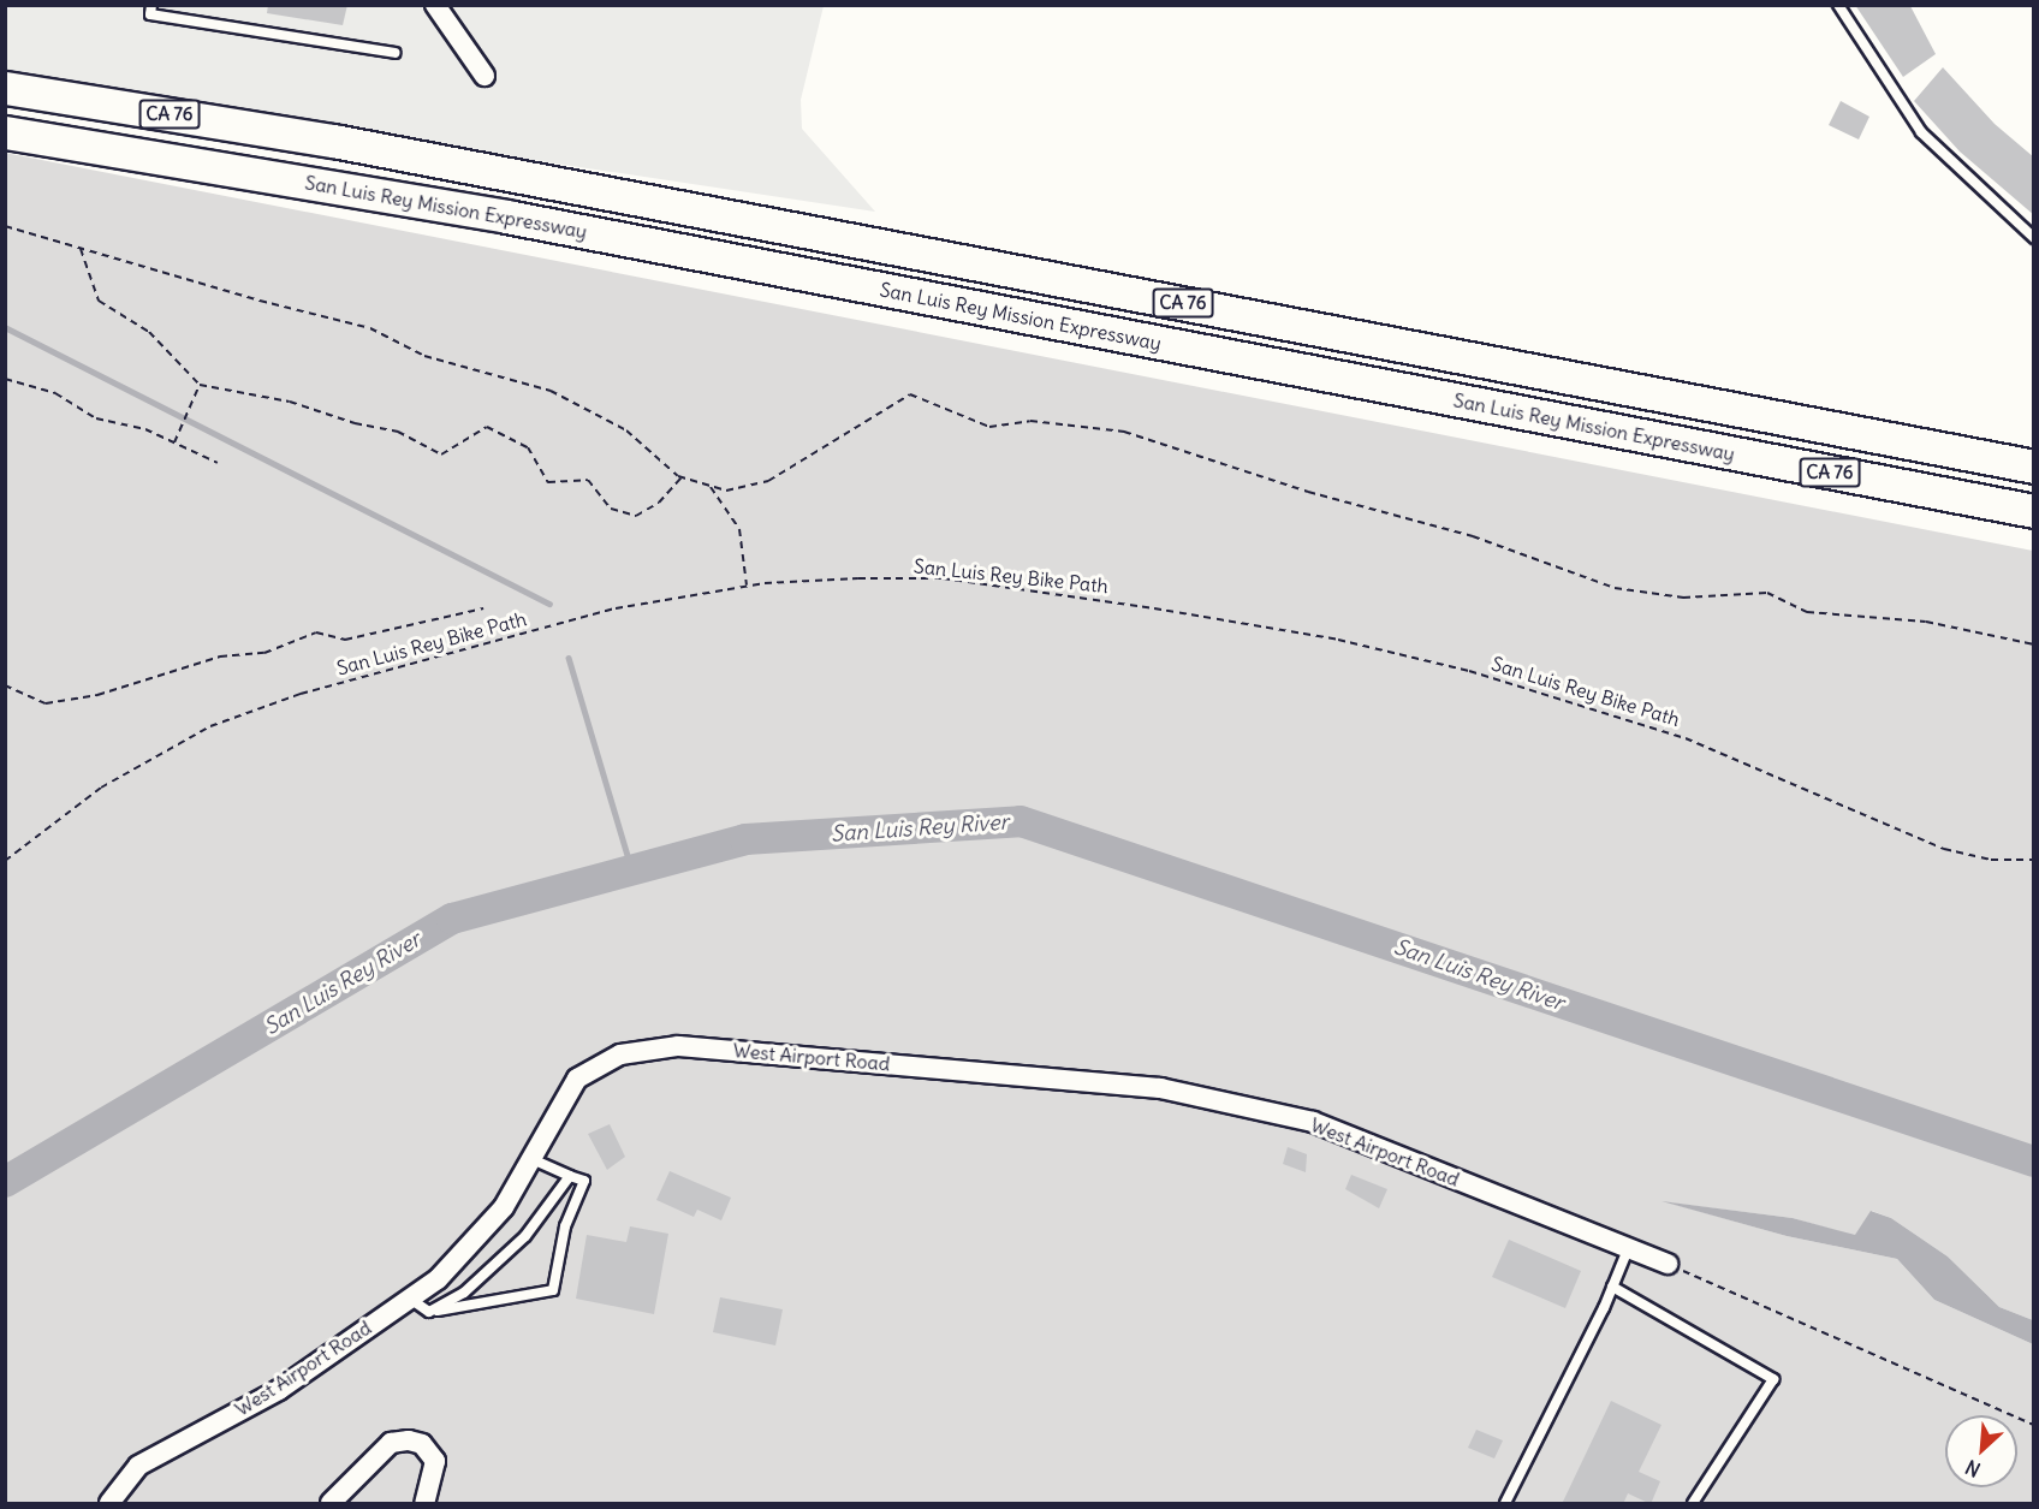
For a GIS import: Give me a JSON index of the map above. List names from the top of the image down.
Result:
{
  "streets": {
    "highway": ["CA 76", "San Luis Rey Mission Expressway"],
    "street": ["West Airport Road"],
    "path": ["San Luis Rey Bike Path"]
  },
  "water": ["San Luis Rey River"],
  "north": "bottom left"
}
